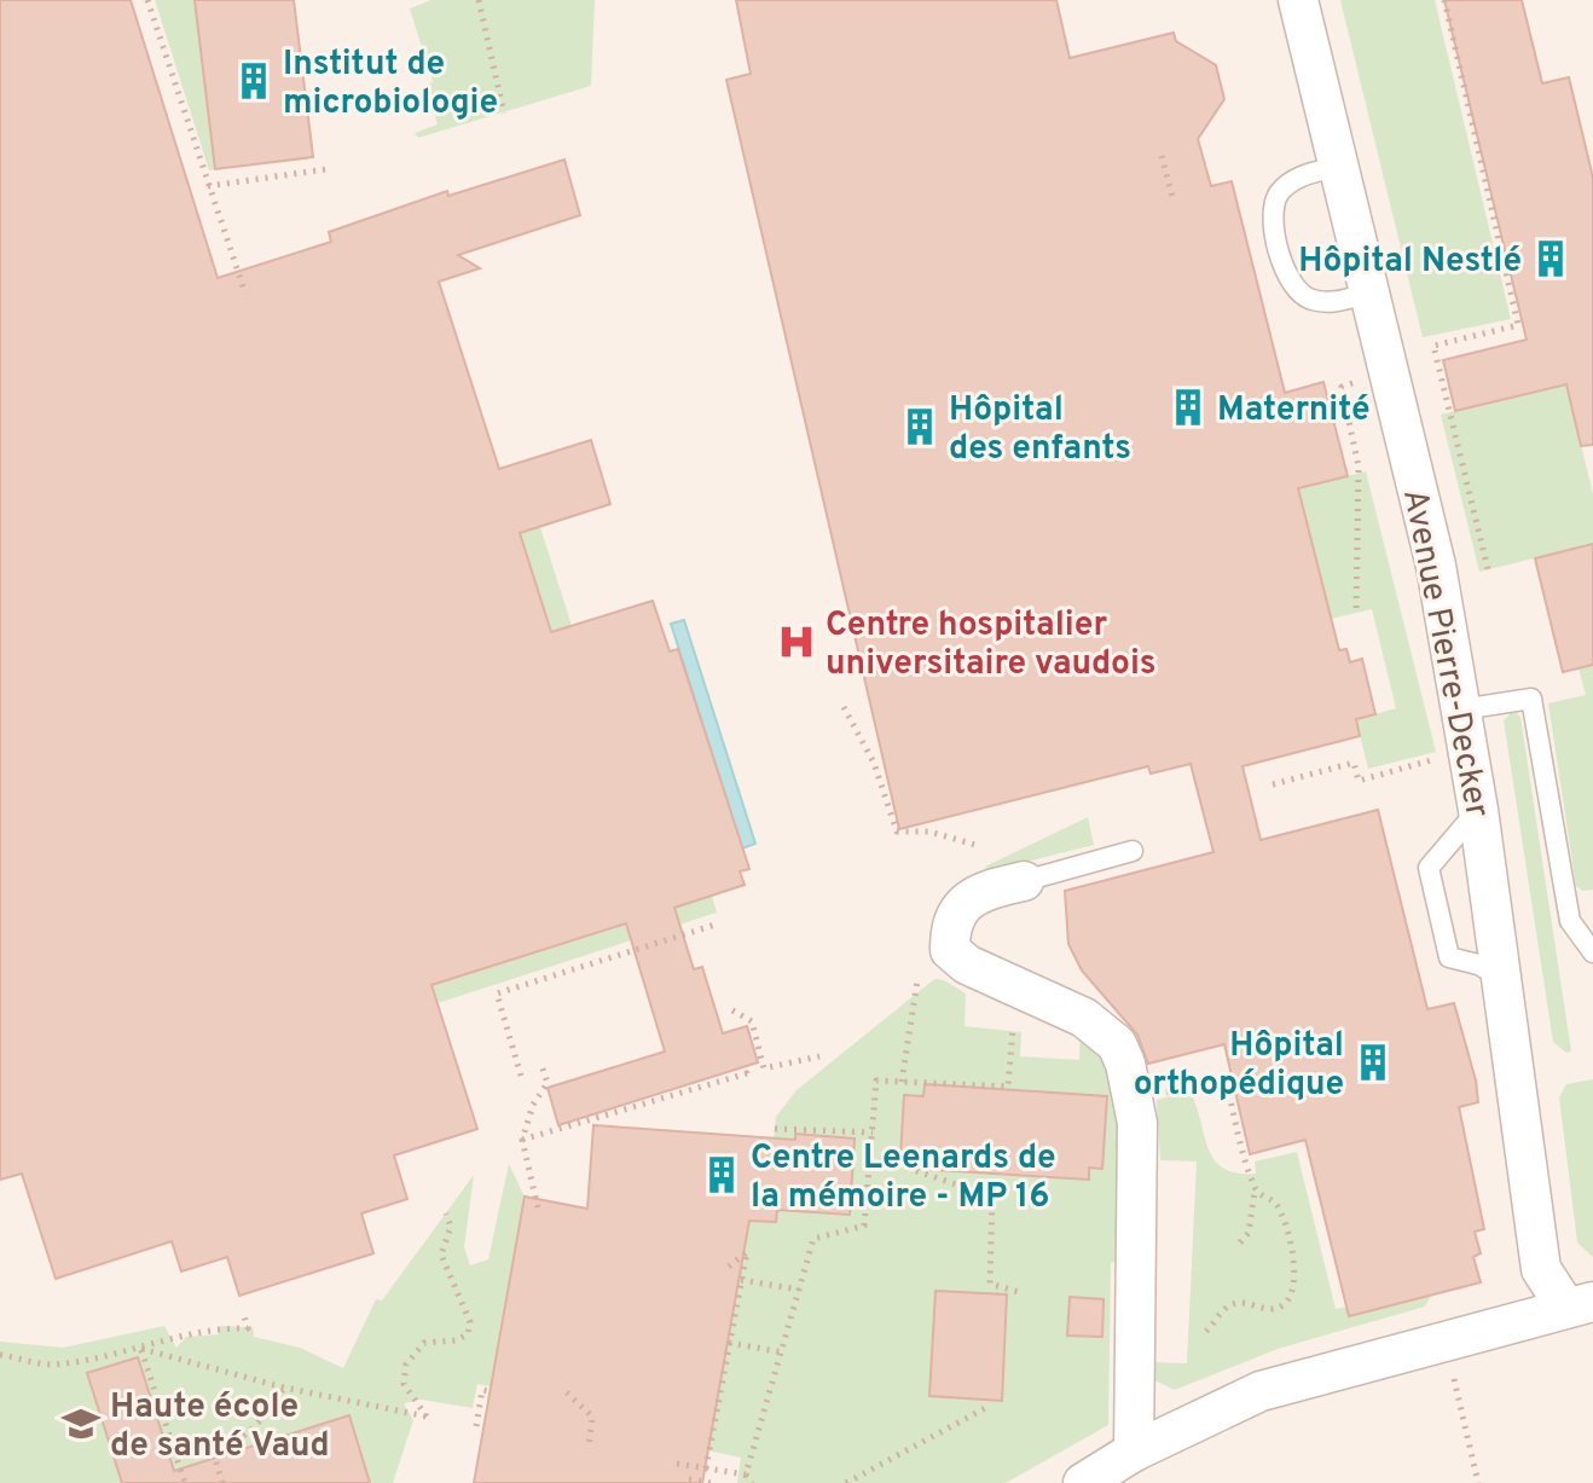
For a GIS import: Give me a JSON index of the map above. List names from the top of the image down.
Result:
{
  "streets": {
    "street": ["Avenue Pierre-Decker"]
  },
  "places": {
    "building": [
      "Institut de microbiologie",
      "Hôpital Nestlé",
      "Maternité",
      "Hôpital des enfants",
      "Hôpital orthopédique",
      "Centre Leenards de la mémoire - MP 16"
    ],
    "hospital": ["Centre hospitalier universitaire vaudois"],
    "school or university": ["Haute école de santé Vaud"]
  }
}
